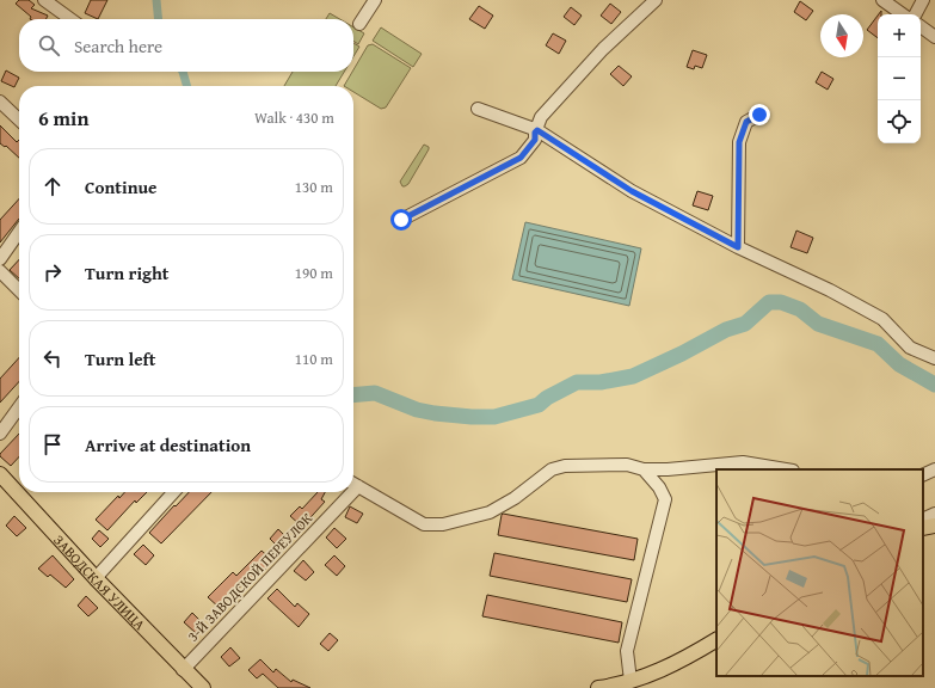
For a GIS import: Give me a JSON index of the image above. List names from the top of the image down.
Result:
{
  "streets": {
    "main road": ["ЗАВОДСКАЯ УЛИЦА"],
    "street": ["3-Й ЗАВОДСКОЙ ПЕРЕУЛОК"]
  },
  "crossings": [
    ["3-Й ЗАВОДСКОЙ ПЕРЕУЛОК", "ЗАВОДСКАЯ УЛИЦА"]
  ],
  "north": "bottom",
  "page": {
    "map_buttons": ["+", "−"],
    "search": "Search here",
    "heading": ["6 min", "Walk · 430 m"],
    "list": [
      ["Continue", "130 m"],
      ["Turn right", "190 m"],
      ["Turn left", "110 m"],
      "Arrive at destination"
    ]
  }
}
